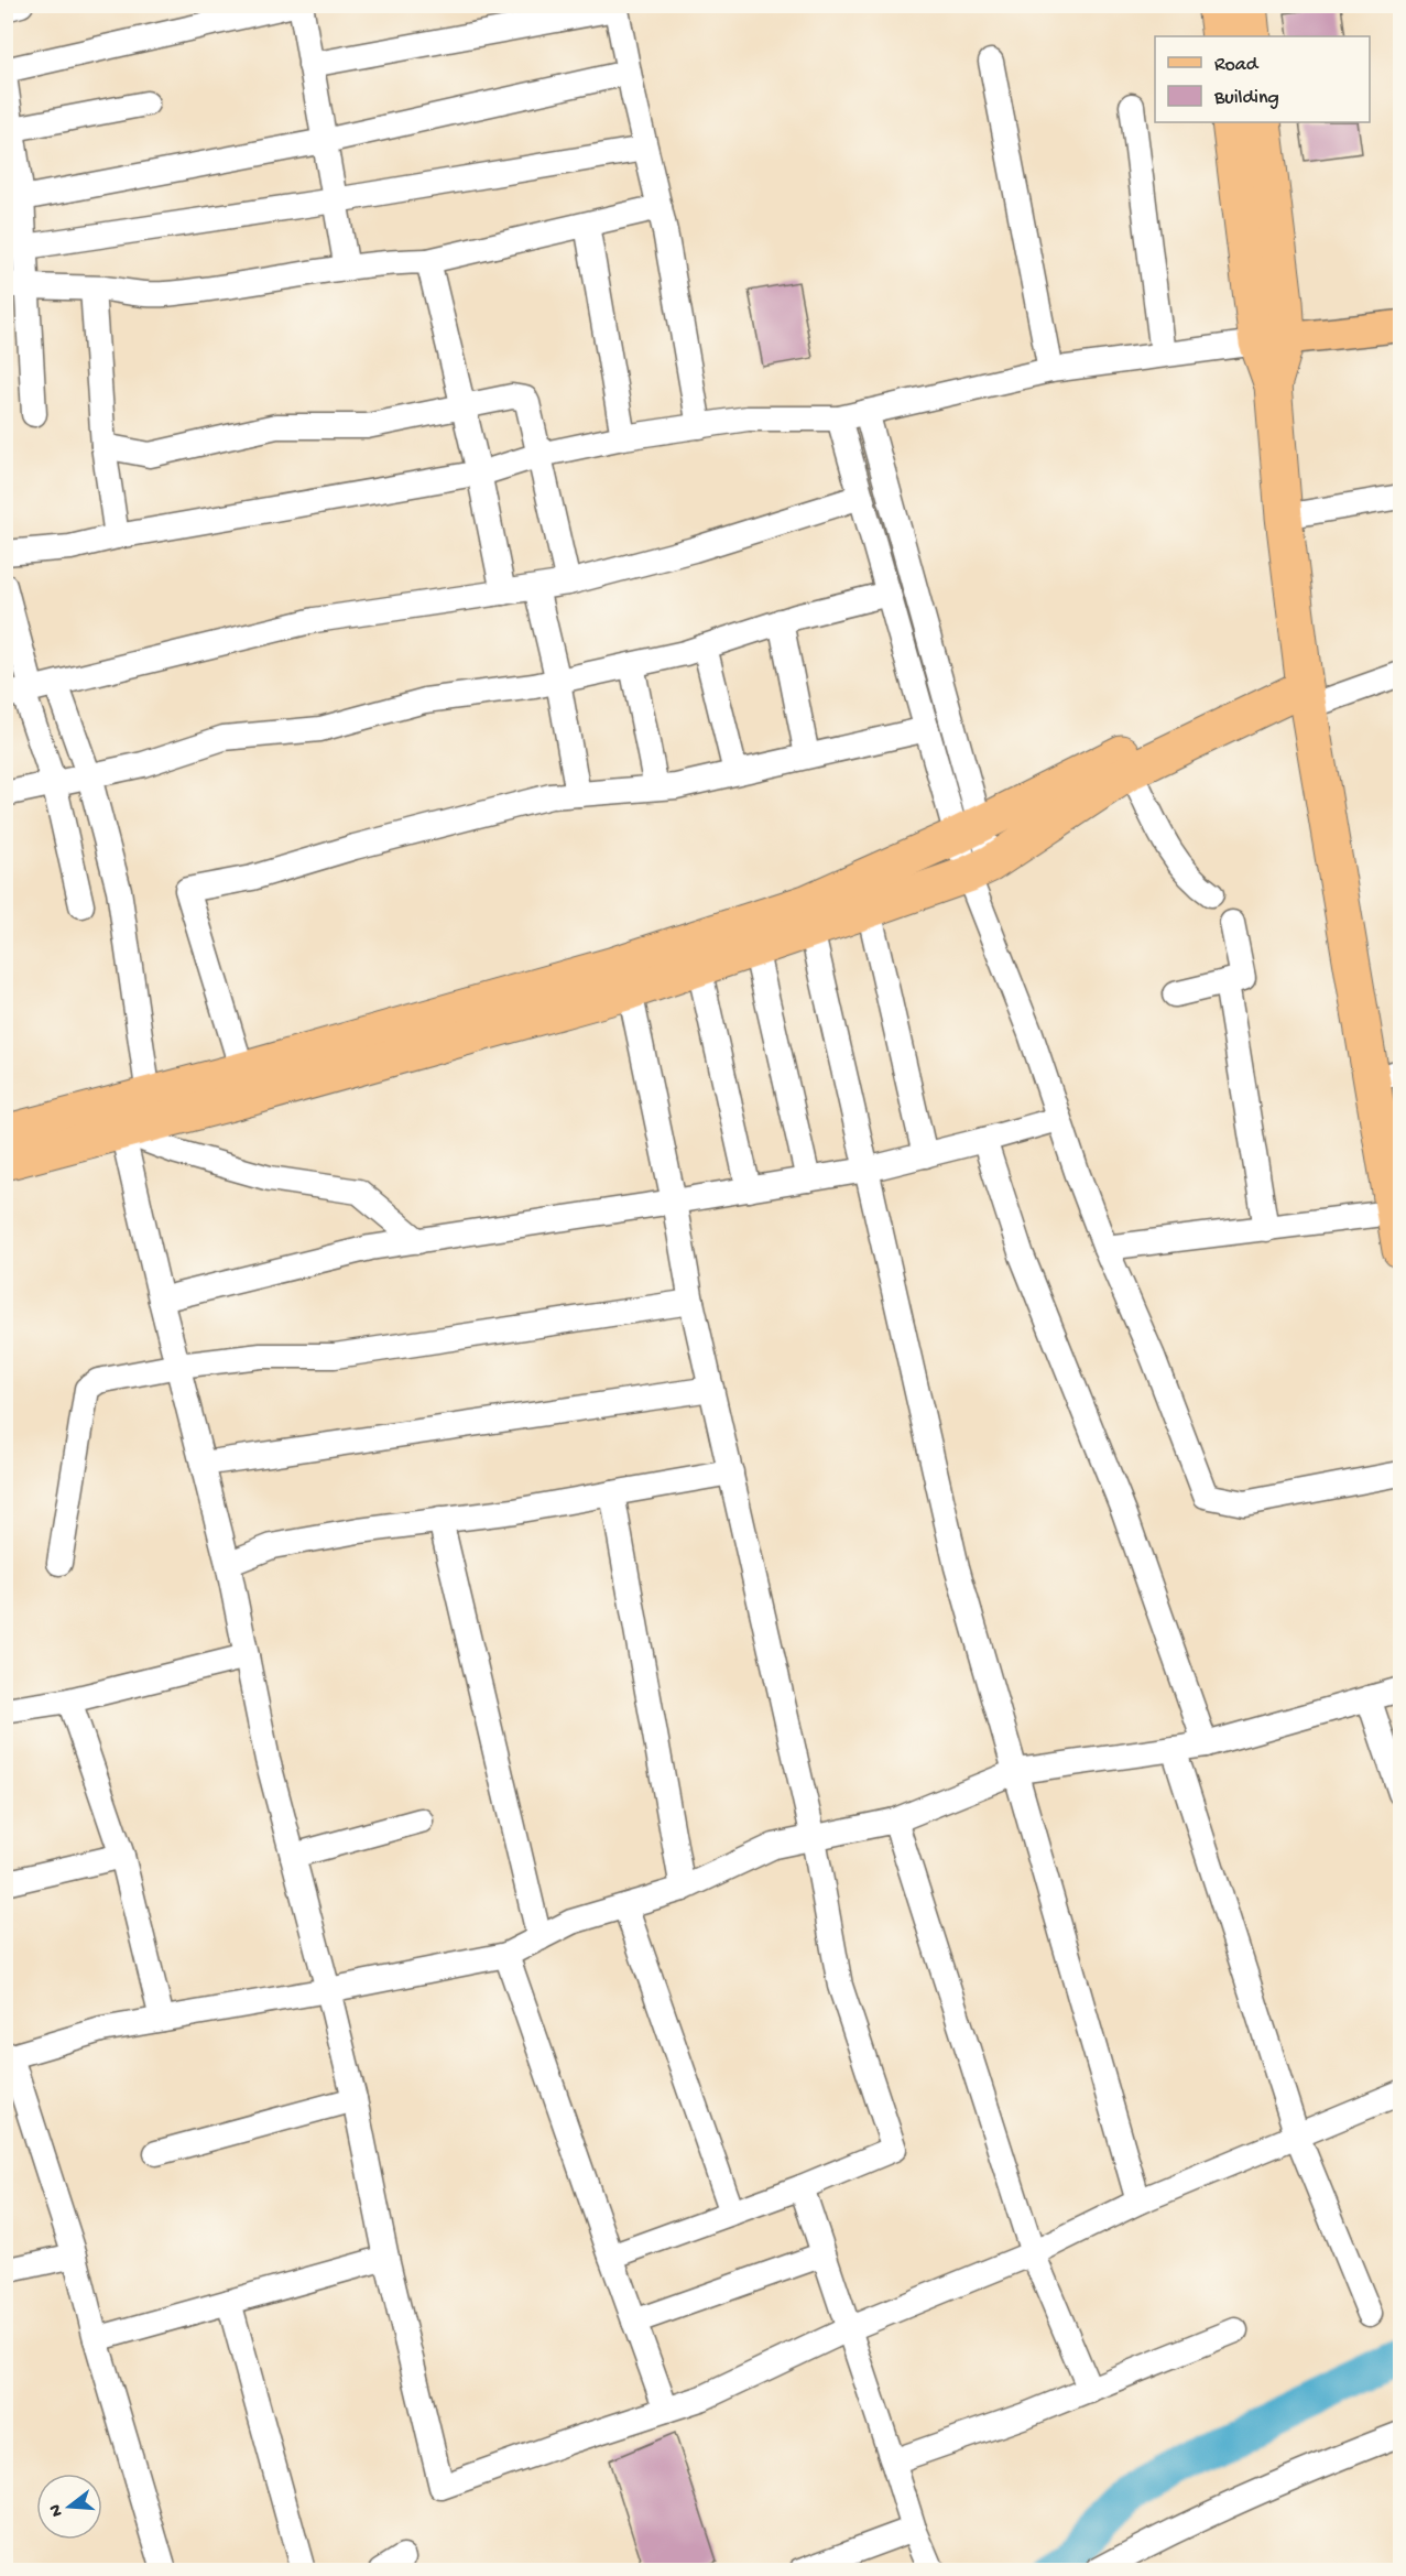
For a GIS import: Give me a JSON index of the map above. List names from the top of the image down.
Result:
{
  "legend": ["Road", "Building"],
  "north": "left"
}
